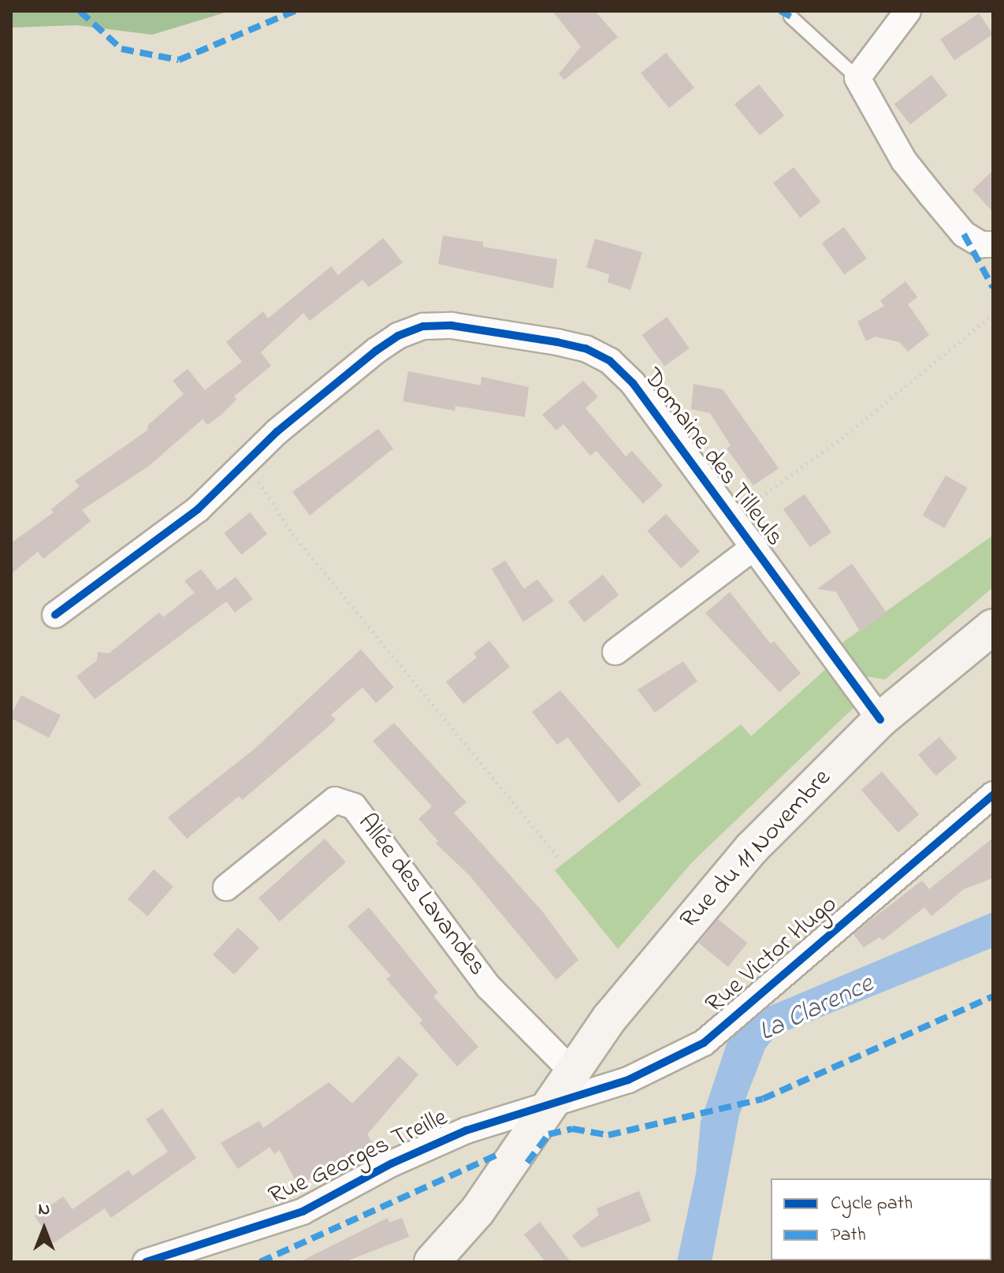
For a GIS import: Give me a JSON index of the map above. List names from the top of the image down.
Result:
{
  "streets": {
    "main road": ["Rue du 11 Novembre"],
    "street": [
      "Domaine des Tilleuls",
      "Allée des Lavandes",
      "Rue Victor Hugo",
      "Rue Georges Treille"
    ]
  },
  "crossings": [
    ["Domaine des Tilleuls", "Rue du 11 Novembre"],
    ["Rue du 11 Novembre", "Allée des Lavandes"],
    ["Rue du 11 Novembre", "Rue Victor Hugo"],
    ["Rue du 11 Novembre", "Rue Georges Treille"],
    ["Rue Victor Hugo", "Rue Georges Treille"]
  ],
  "water": ["La Clarence"],
  "legend": ["Cycle path", "Path"],
  "north": "top"
}
